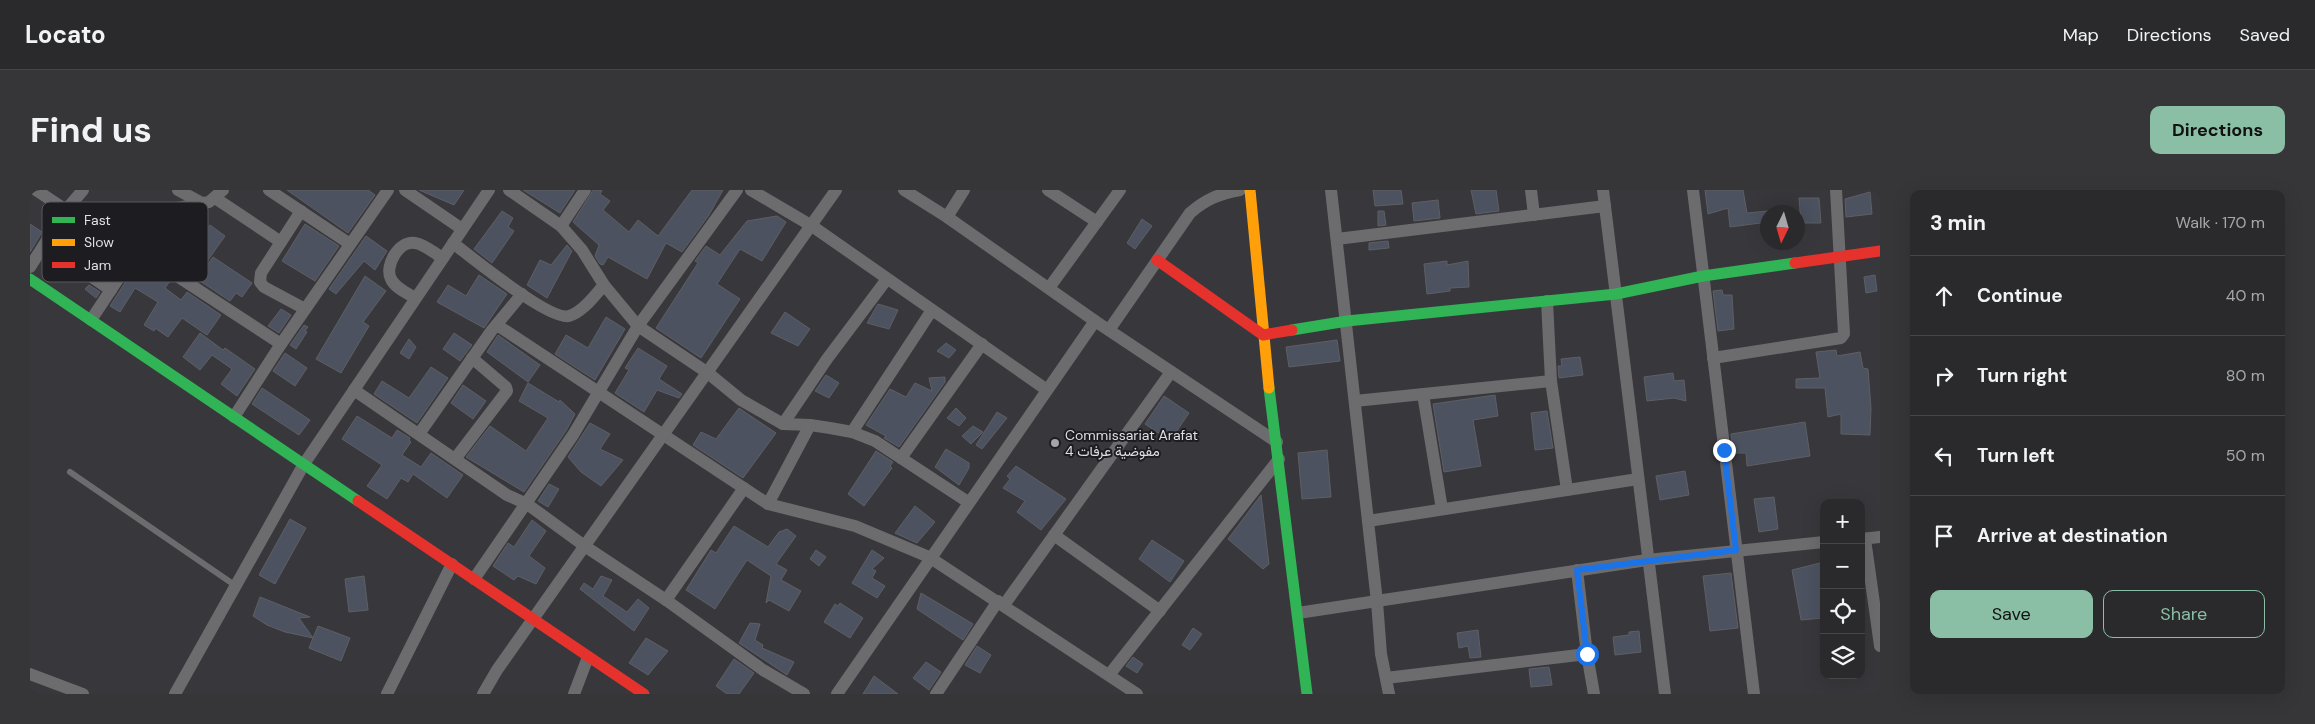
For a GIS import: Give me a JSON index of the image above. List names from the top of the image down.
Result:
{
  "places": ["Commissariat Arafat 4 مفوضية عرفات"],
  "legend": ["Fast", "Slow", "Jam"],
  "north": "bottom",
  "page": {
    "header": "Locato",
    "nav": ["Map", "Directions", "Saved"],
    "buttons": [
      "Directions",
      ["Save", "Share"]
    ],
    "title": "Find us",
    "heading": ["3 min", "Walk · 170 m"],
    "list": [
      ["Continue", "40 m"],
      ["Turn right", "80 m"],
      ["Turn left", "50 m"],
      "Arrive at destination"
    ],
    "map_buttons": ["+", "−"]
  }
}
